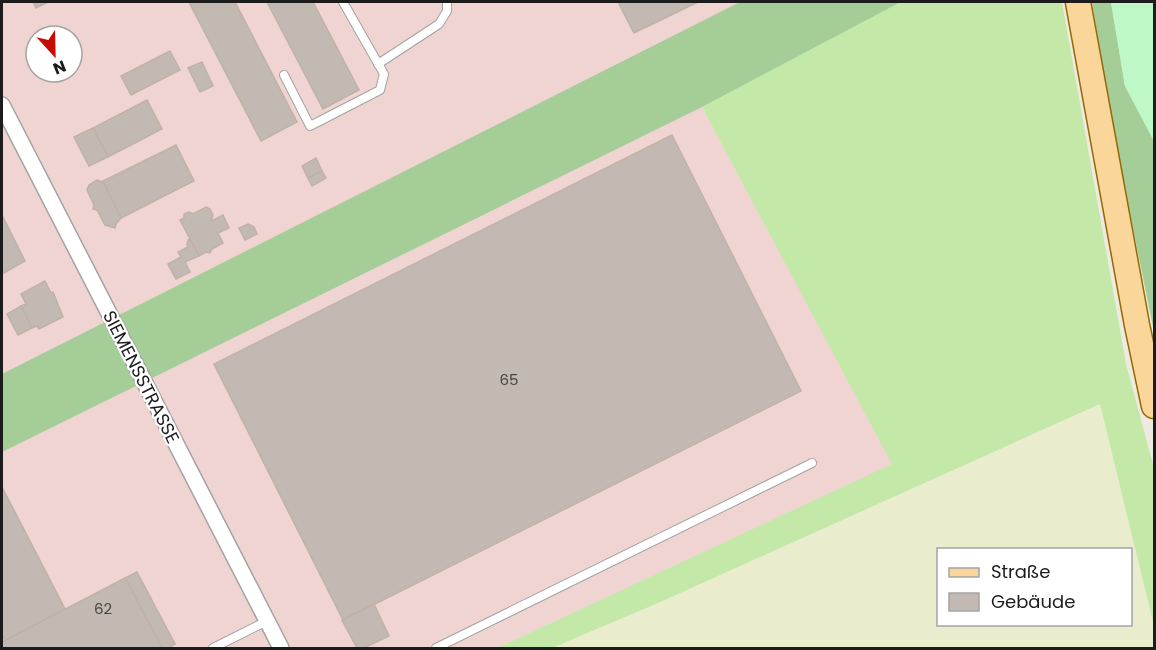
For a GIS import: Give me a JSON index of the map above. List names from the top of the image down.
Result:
{
  "streets": {
    "street": ["SIEMENSSTRASSE"]
  },
  "house_numbers": ["65", "62"],
  "legend": ["Straße", "Gebäude"],
  "north": "bottom"
}
